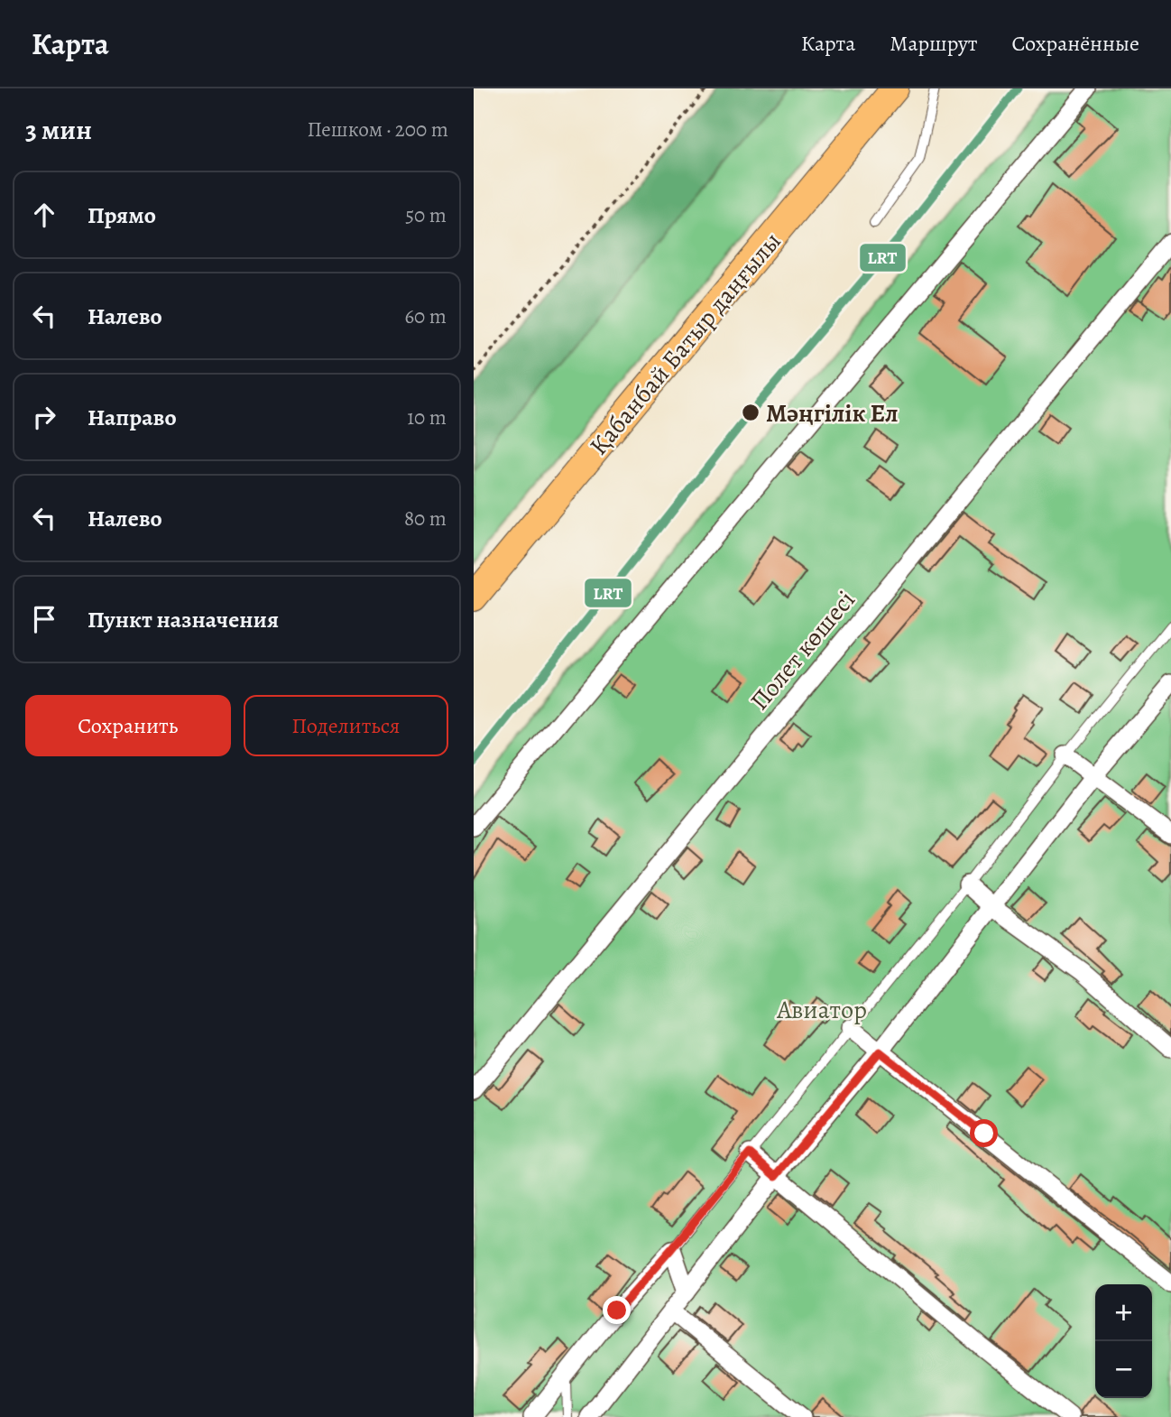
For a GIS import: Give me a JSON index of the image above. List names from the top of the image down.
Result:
{
  "streets": {
    "main road": ["Қабанбай Батыр даңғылы"],
    "street": ["Полет көшесі"]
  },
  "parks": ["Авиатор"],
  "places": ["Мәңгілік Ел"],
  "lines": ["transit line LRT"],
  "page": {
    "header": "Карта",
    "nav": ["Карта", "Маршрут", "Сохранённые"],
    "heading": ["3 мин", "Пешком · 200 m"],
    "list": [
      ["Прямо", "50 m"],
      ["Налево", "60 m"],
      ["Направо", "10 m"],
      ["Налево", "80 m"],
      "Пункт назначения"
    ],
    "buttons": ["Сохранить", "Поделиться"],
    "map_buttons": ["+", "−"]
  }
}
